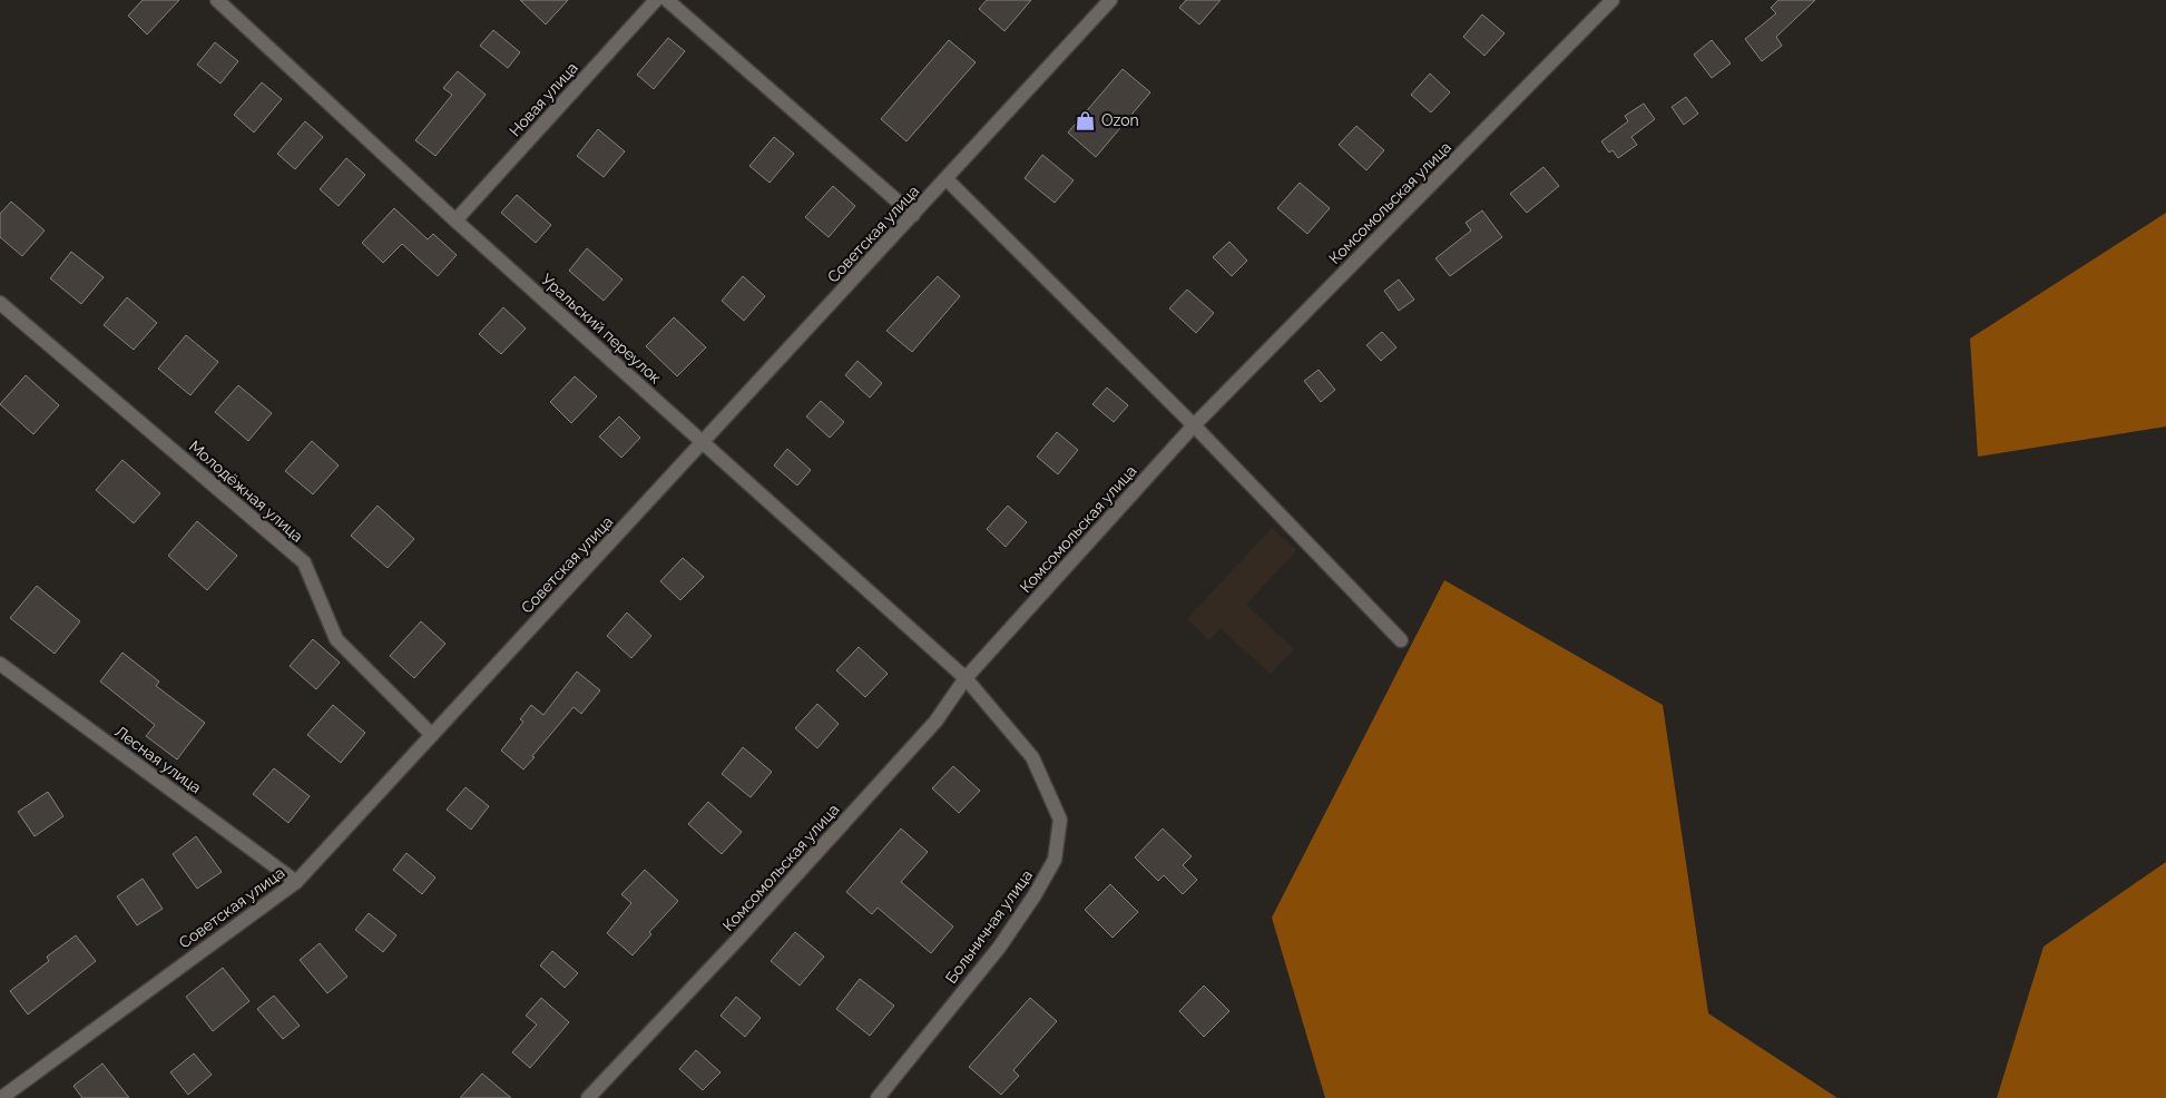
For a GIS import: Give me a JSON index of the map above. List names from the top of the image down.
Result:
{
  "streets": {
    "street": [
      "Новая улица",
      "Комсомольская улица",
      "Советская улица",
      "Уральский переулок",
      "Молодёжная улица",
      "Лесная улица",
      "Больничная улица"
    ]
  },
  "crossings": [
    ["Новая улица", "Уральский переулок"],
    ["Комсомольская улица", "Уральский переулок"],
    ["Комсомольская улица", "Больничная улица"],
    ["Советская улица", "Уральский переулок"],
    ["Советская улица", "Молодёжная улица"],
    ["Советская улица", "Лесная улица"],
    ["Уральский переулок", "Больничная улица"]
  ],
  "places": {
    "shop": ["Ozon"]
  }
}
